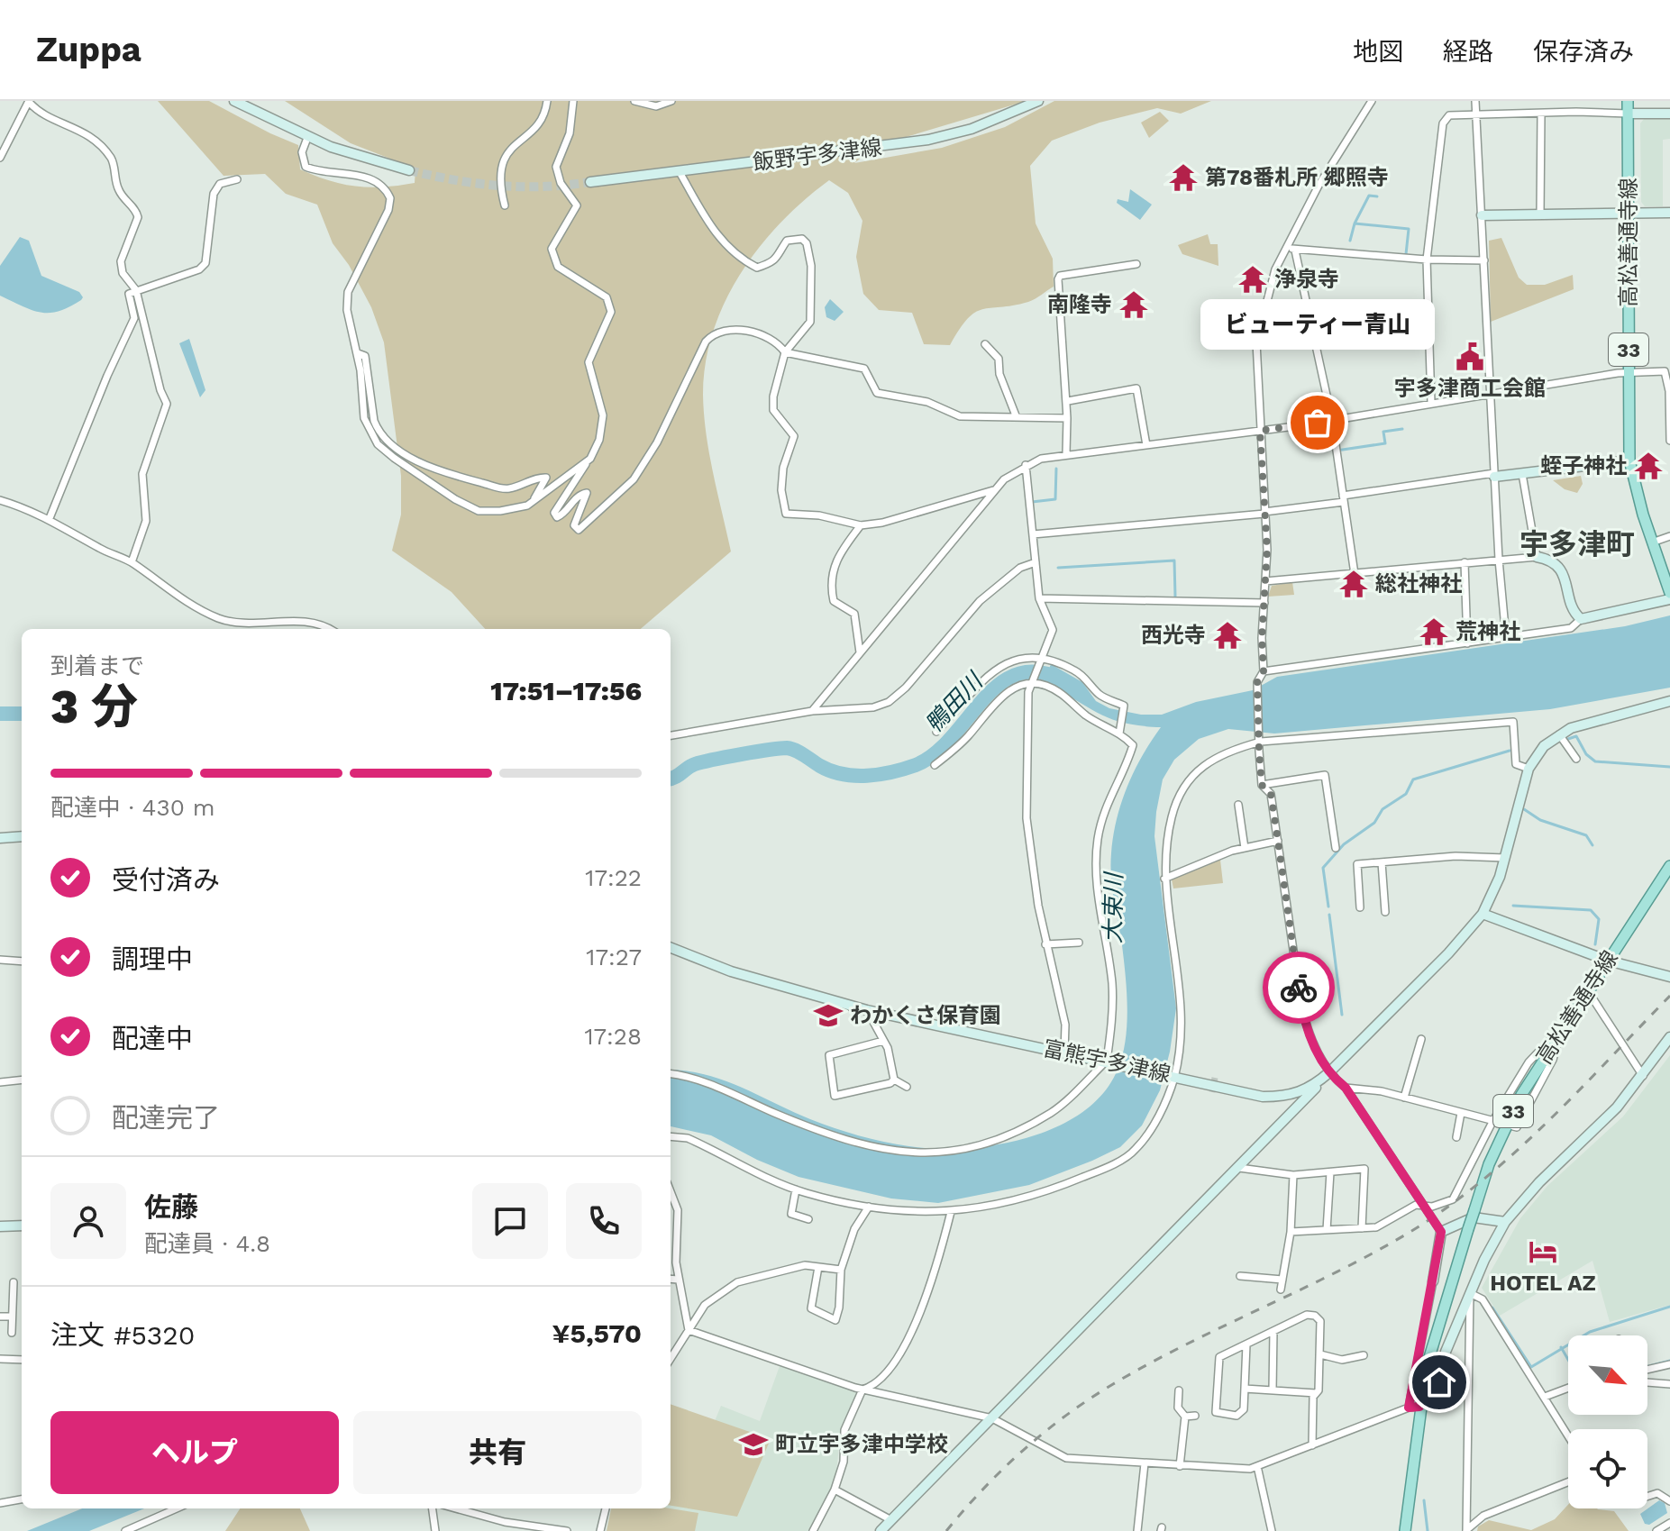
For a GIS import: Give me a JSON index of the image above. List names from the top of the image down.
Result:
{
  "streets": {
    "main road": [
      "飯野宇多津線",
      "高松善通寺線",
      "33",
      "富熊宇多津線"
    ]
  },
  "districts": ["宇多津町"],
  "water": ["鴨田川", "大束川"],
  "places": {
    "temple": [
      "第78番札所 郷照寺",
      "浄泉寺",
      "南隆寺",
      "蛭子神社",
      "総社神社",
      "荒神社",
      "西光寺"
    ],
    "public building": ["宇多津商工会館"],
    "other": ["ビューティー青山"],
    "school or university": ["わかくさ保育園", "町立宇多津中学校"],
    "hotel": ["HOTEL AZ"]
  },
  "north": "bottom right",
  "page": {
    "header": "Zuppa",
    "nav": ["地図", "経路", "保存済み"],
    "bubble": "ビューティー青山",
    "heading": ["3 分", "到着まで", "17:51–17:56"],
    "panel": [
      "佐藤",
      "配達員 · 4.8",
      "注文 #5320",
      "¥5,570"
    ],
    "bar": "配達中 · 430 m",
    "list": [
      ["受付済み", "17:22"],
      ["調理中", "17:27"],
      ["配達中", "17:28"],
      "配達完了"
    ],
    "buttons": ["ヘルプ", "共有"]
  }
}
